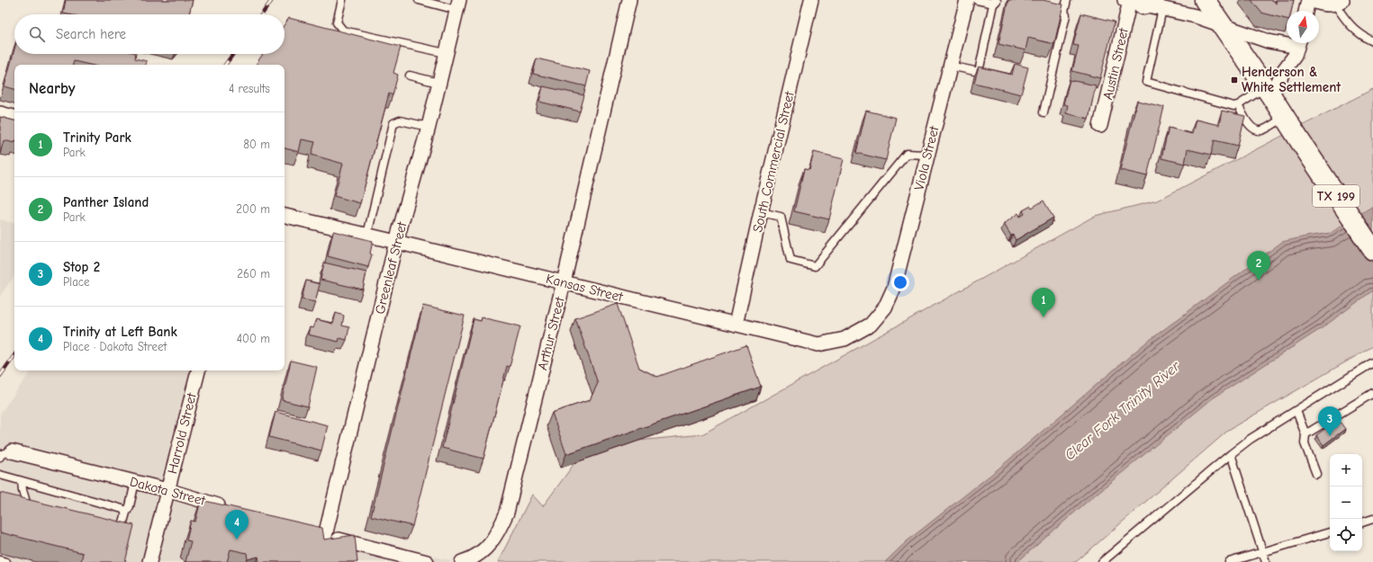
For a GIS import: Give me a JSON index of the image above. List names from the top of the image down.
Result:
{
  "streets": {
    "main road": ["TX 199"],
    "street": [
      "Austin Street",
      "Viola Street",
      "South Commercial Street",
      "Greenleaf Street",
      "Kansas Street",
      "Arthur Street",
      "Harrold Street",
      "Dakota Street"
    ]
  },
  "crossings": [
    ["Viola Street", "Kansas Street"],
    ["South Commercial Street", "Kansas Street"],
    ["Greenleaf Street", "Kansas Street"],
    ["Kansas Street", "Arthur Street"],
    ["Harrold Street", "Dakota Street"]
  ],
  "water": ["Clear Fork Trinity River"],
  "places": {
    "transit": ["Henderson & White Settlement"]
  },
  "north": "top",
  "page": {
    "search": "Search here",
    "heading": ["Nearby", "4 results"],
    "list": [
      {
        "mark": "1",
        "name": "Trinity Park",
        "note": "Park",
        "value": "80 m"
      },
      {
        "mark": "2",
        "name": "Panther Island",
        "note": "Park",
        "value": "200 m"
      },
      {
        "mark": "3",
        "name": "Stop 2",
        "note": "Place",
        "value": "260 m"
      },
      {
        "mark": "4",
        "name": "Trinity at Left Bank",
        "note": "Place · Dakota Street",
        "value": "400 m"
      }
    ],
    "pins": [
      "2",
      "1",
      "3",
      "4"
    ],
    "map_buttons": ["+", "−"]
  }
}
